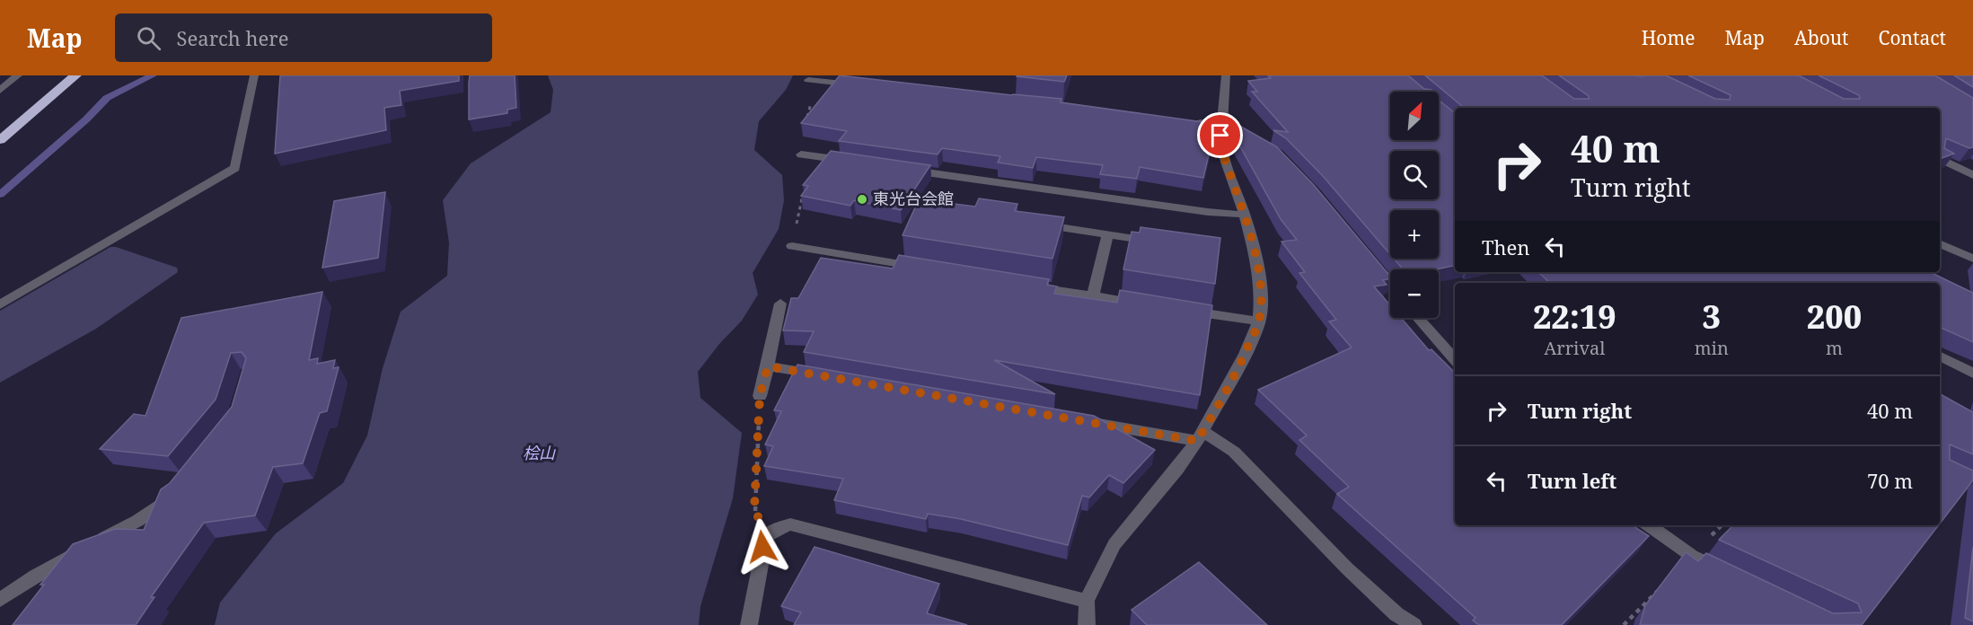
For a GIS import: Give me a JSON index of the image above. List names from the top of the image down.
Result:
{
  "parks": ["桧山"],
  "places": ["東光台会館"],
  "north": "top right",
  "page": {
    "header": "Map",
    "search": "Search here",
    "nav": [
      "Home",
      "Map",
      "About",
      "Contact"
    ],
    "map_buttons": ["+", "−"],
    "turn": ["40 m", "Turn right"],
    "then": "Then",
    "eta": [
      "22:19",
      "Arrival",
      "3",
      "min",
      "200",
      "m"
    ],
    "list": [
      {
        "name": "Turn right",
        "value": "40 m"
      },
      {
        "name": "Turn left",
        "value": "70 m"
      }
    ]
  }
}
